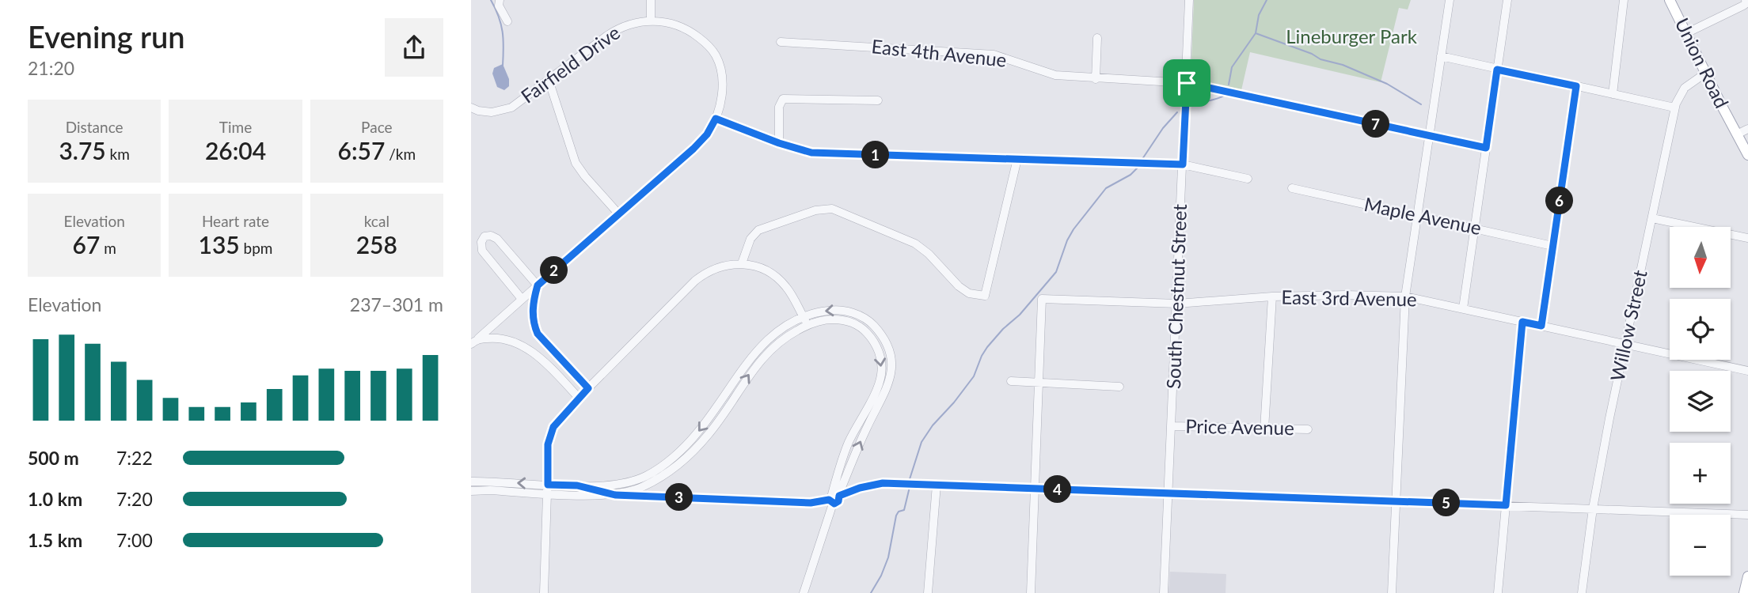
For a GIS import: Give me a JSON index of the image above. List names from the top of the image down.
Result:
{
  "streets": {
    "main road": ["Union Road"],
    "street": [
      "East 4th Avenue",
      "Fairfield Drive",
      "Maple Avenue",
      "South Chestnut Street",
      "East 3rd Avenue",
      "Willow Street",
      "Price Avenue"
    ]
  },
  "crossings": [
    ["East 4th Avenue", "South Chestnut Street"],
    ["Union Road", "Willow Street"],
    ["South Chestnut Street", "East 3rd Avenue"],
    ["South Chestnut Street", "Price Avenue"],
    ["East 3rd Avenue", "Willow Street"]
  ],
  "parks": ["Lineburger Park"],
  "north": "bottom",
  "page": {
    "heading": ["Evening run", "21:20"],
    "stats": [
      ["Distance", "3.75 km"],
      ["Time", "26:04"],
      ["Pace", "6:57 /km"],
      ["Elevation", "67 m"],
      ["Heart rate", "135 bpm"],
      ["kcal", "258"]
    ],
    "pins": [
      "7",
      "1",
      "6",
      "2",
      "4",
      "3",
      "5"
    ],
    "map_buttons": ["+", "−"],
    "chart": ["Elevation", "237–301 m"],
    "list": [
      {
        "name": "500 m",
        "note": "7:22"
      },
      {
        "name": "1.0 km",
        "note": "7:20"
      },
      {
        "name": "1.5 km",
        "note": "7:00"
      }
    ]
  }
}
